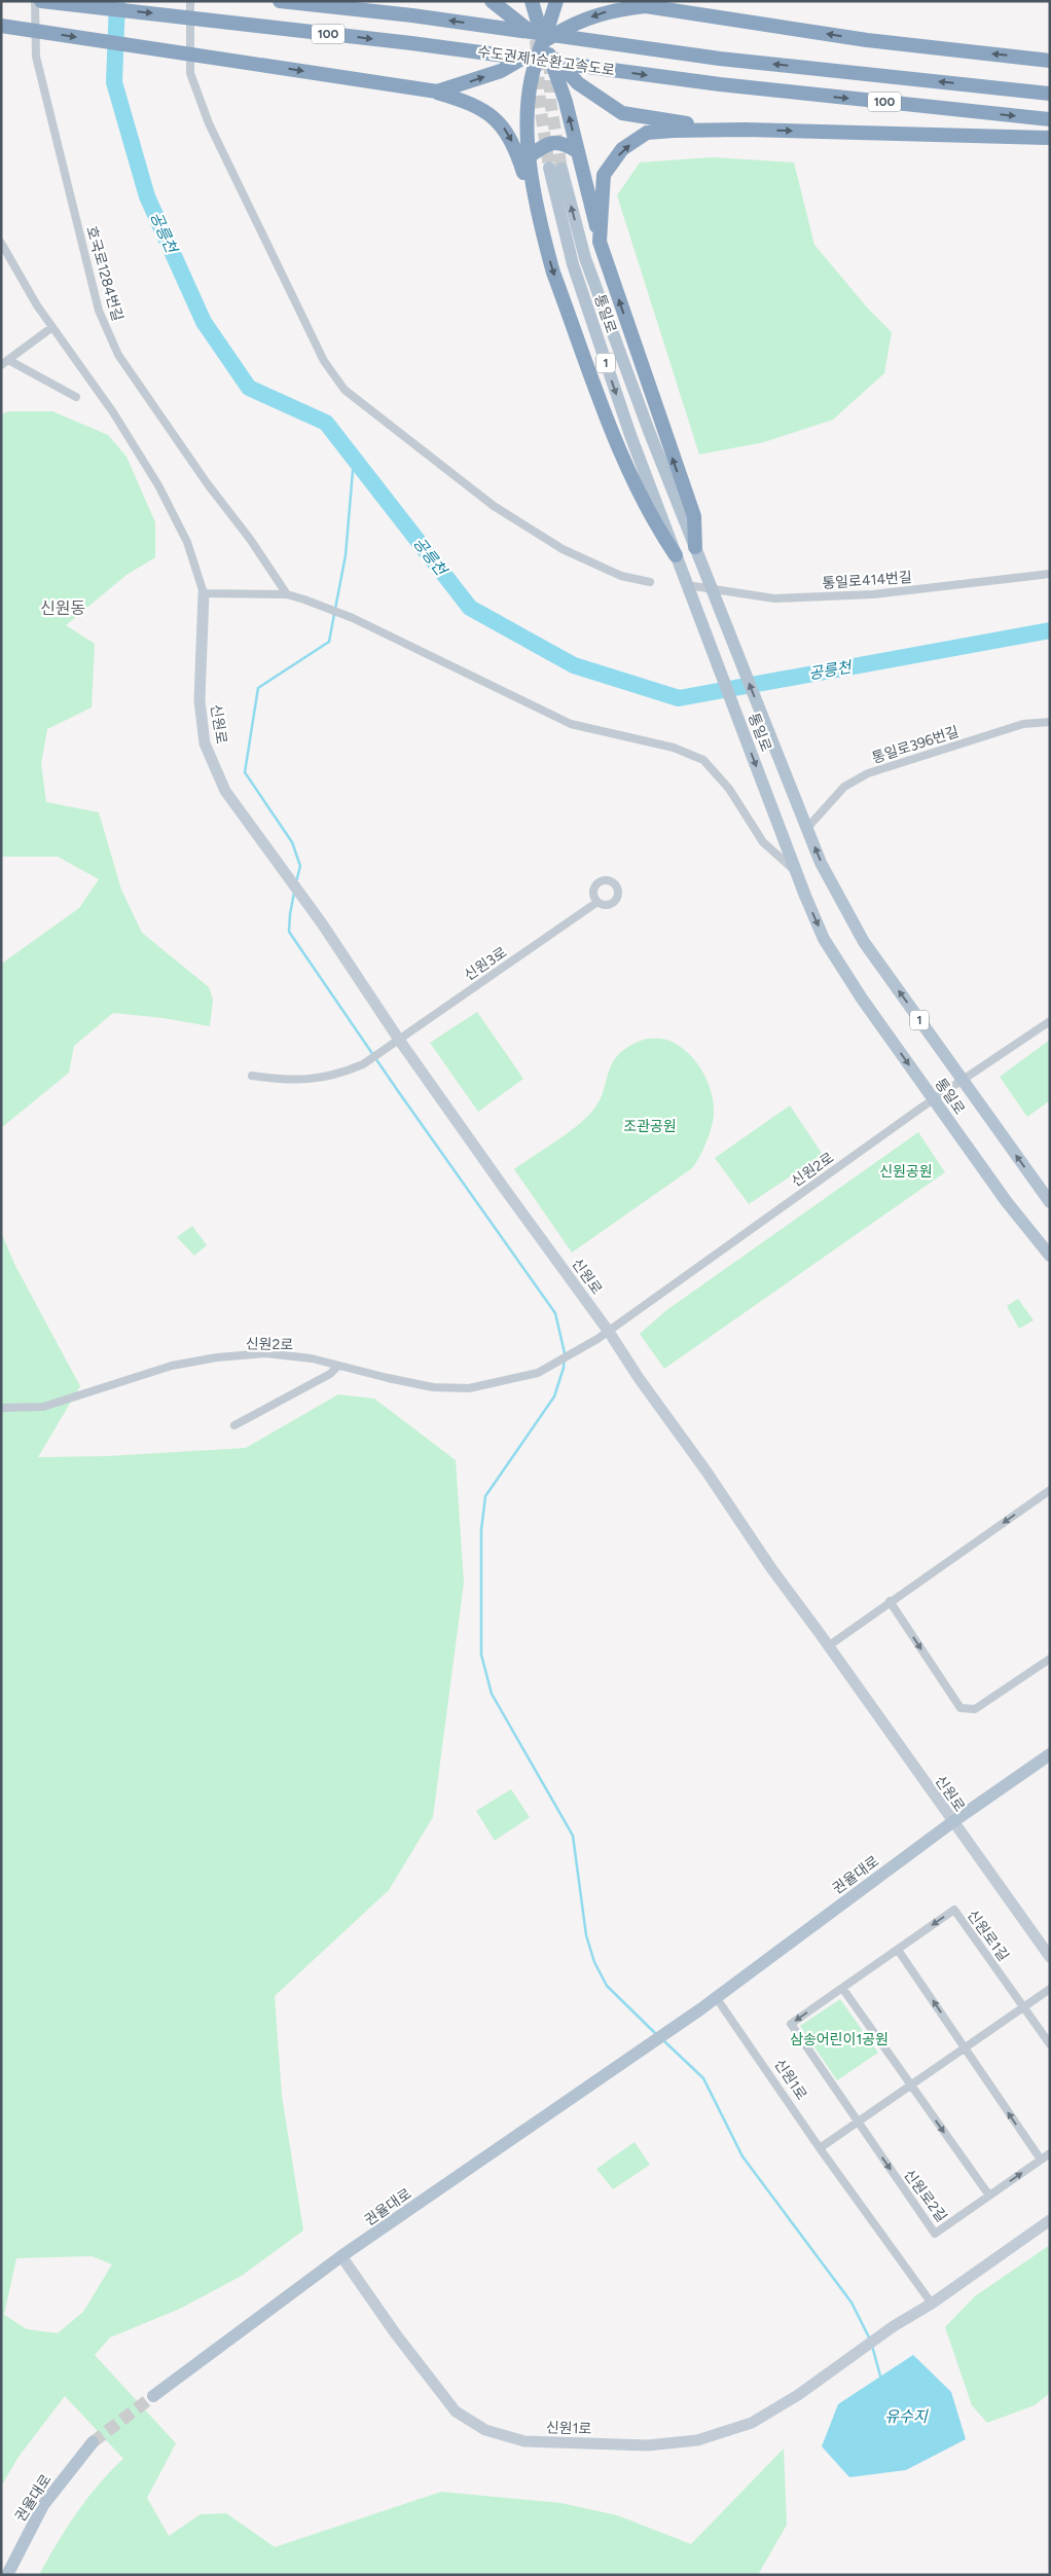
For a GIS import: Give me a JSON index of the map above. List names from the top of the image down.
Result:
{
  "streets": {
    "highway": ["100", "수도권제1순환고속도로"],
    "main road": ["통일로", "1", "권율대로"],
    "street": [
      "호국로1284번길",
      "통일로414번길",
      "신원로",
      "통일로396번길",
      "신원3로",
      "신원2로",
      "신원로1길",
      "신원1로",
      "신원로2길"
    ]
  },
  "crossings": [
    ["통일로", "통일로414번길"],
    ["통일로", "통일로396번길"],
    ["통일로", "신원2로"],
    ["신원로", "신원3로"],
    ["신원로", "신원2로"],
    ["신원로", "권율대로"],
    ["권율대로", "신원1로"],
    ["신원로1길", "신원로2길"]
  ],
  "districts": ["신원동"],
  "water": ["공릉천", "유수지"],
  "parks": ["조관공원", "신원공원", "삼송어린이1공원"]
}
